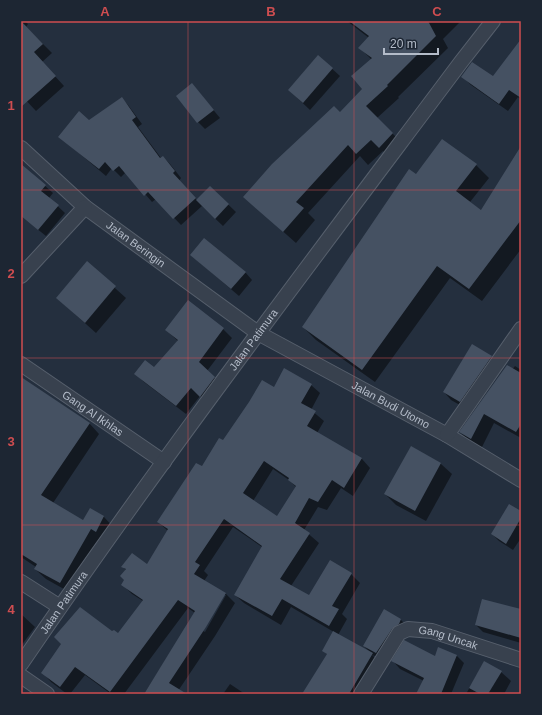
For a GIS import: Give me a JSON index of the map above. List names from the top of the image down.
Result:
{
  "streets": {
    "street": [
      "Jalan Beringin",
      "Jalan Patimura",
      "Jalan Budi Utomo",
      "Gang Al Ikhlas",
      "Gang Uncak"
    ]
  },
  "crossings": [
    ["Jalan Beringin", "Jalan Patimura"],
    ["Jalan Beringin", "Jalan Budi Utomo"],
    ["Jalan Patimura", "Jalan Budi Utomo"],
    ["Jalan Patimura", "Gang Al Ikhlas"]
  ],
  "scale_bar": "20 m",
  "grid": {
    "columns": ["A", "B", "C"],
    "rows": [
      "1",
      "2",
      "3",
      "4"
    ]
  }
}
